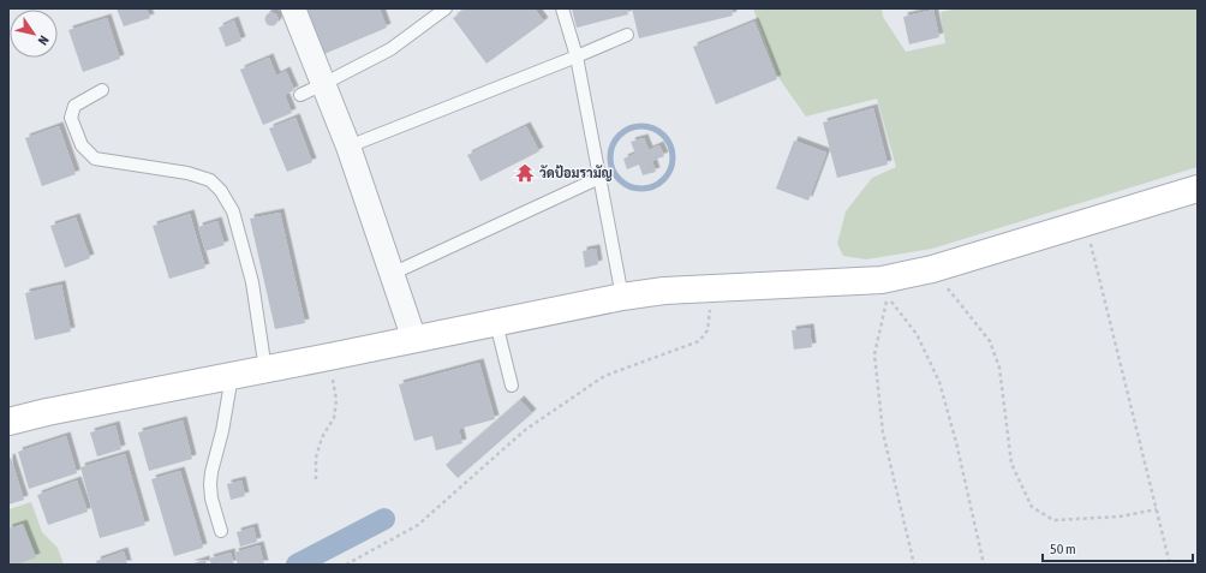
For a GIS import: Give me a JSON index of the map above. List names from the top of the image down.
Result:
{
  "places": {
    "temple": ["วัดป้อมรามัญ"]
  },
  "scale_bar": "50 m",
  "north": "bottom right"
}
